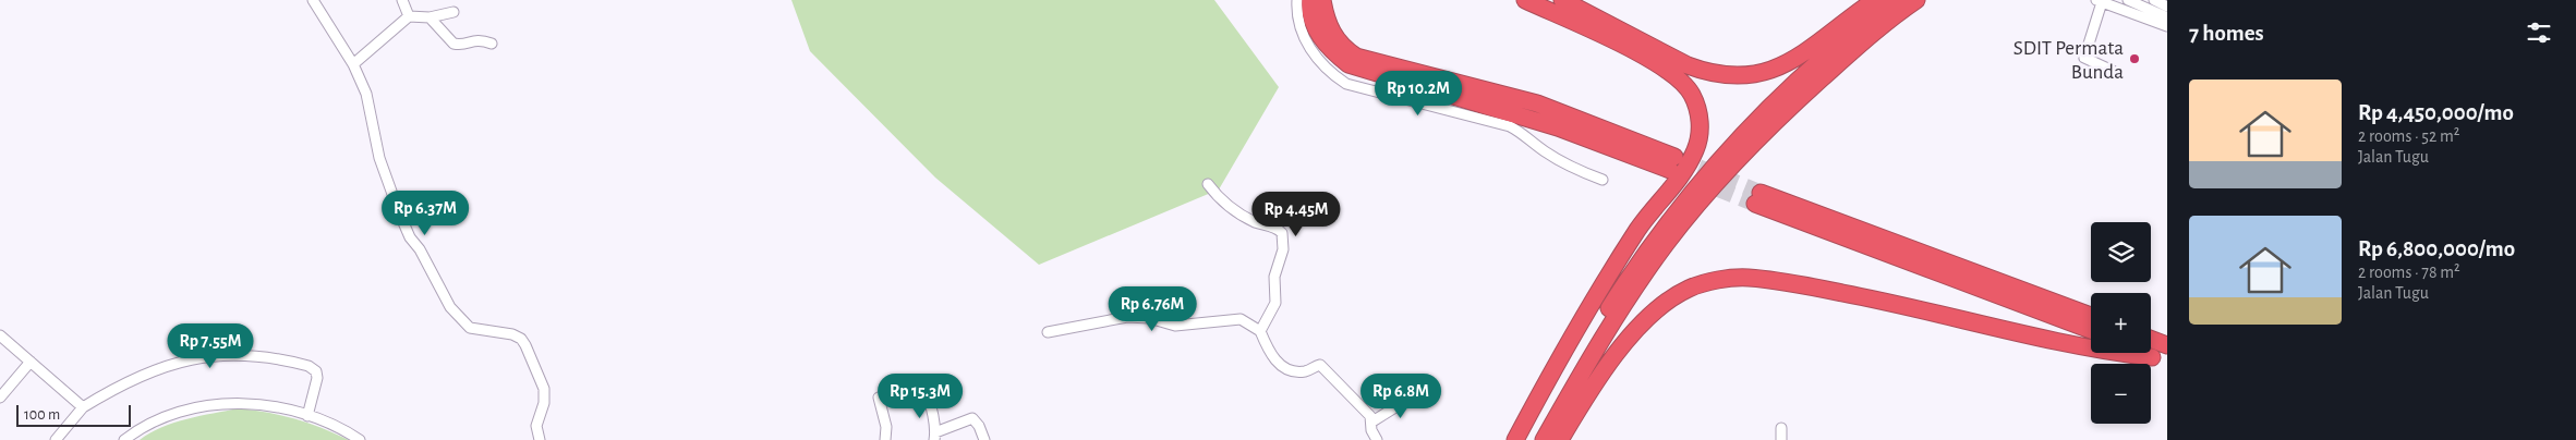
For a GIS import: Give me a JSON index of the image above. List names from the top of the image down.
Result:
{
  "places": ["SDIT Permata Bunda"],
  "scale_bar": "100 m",
  "page": {
    "heading": "7 homes",
    "list": [
      {
        "name": "Rp 4,450,000/mo",
        "note": "2 rooms · 52 m² · Jalan Tugu"
      },
      {
        "name": "Rp 6,800,000/mo",
        "note": "2 rooms · 78 m² · Jalan Tugu"
      }
    ],
    "price": [
      "Rp 10.2M",
      "Rp 6.37M",
      "Rp 4.45M",
      "Rp 6.76M",
      "Rp 7.55M",
      "Rp 15.3M",
      "Rp 6.8M"
    ],
    "map_buttons": ["+", "−"],
    "scale": "100 m"
  }
}
